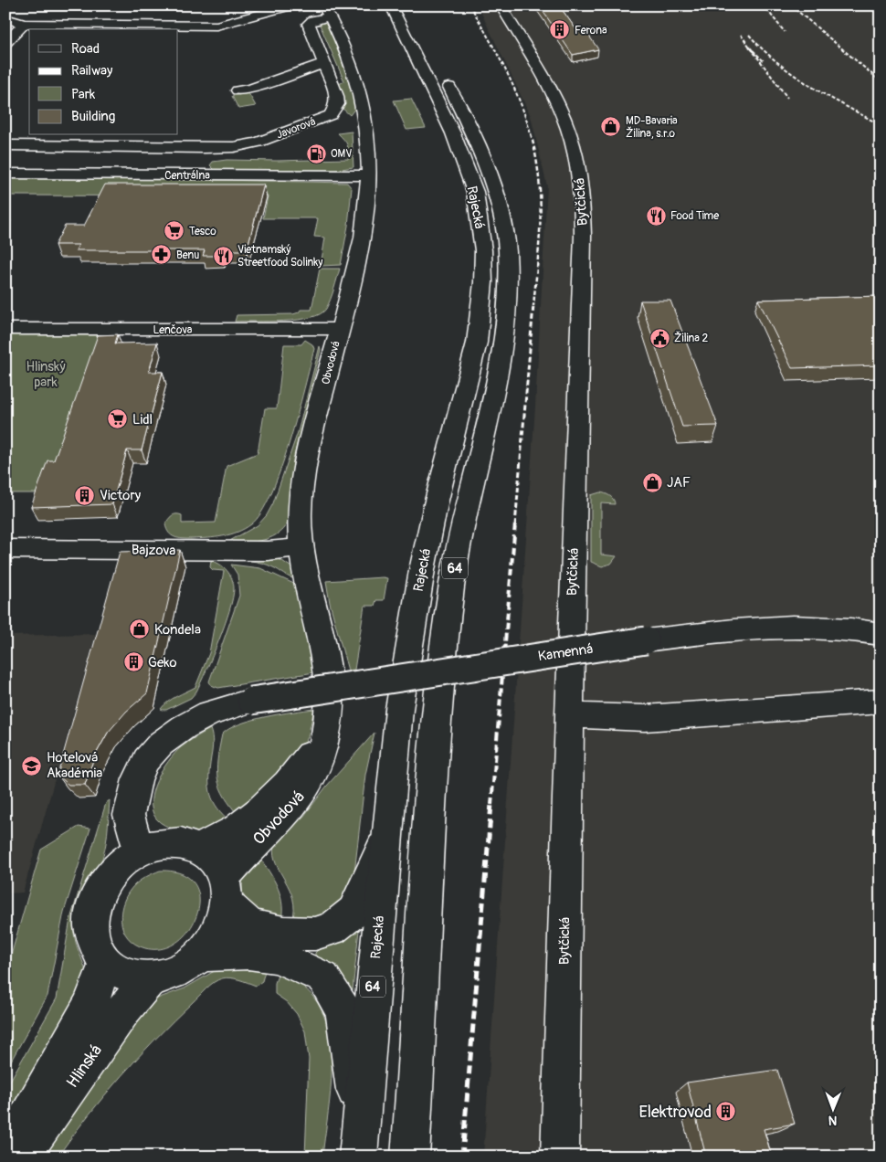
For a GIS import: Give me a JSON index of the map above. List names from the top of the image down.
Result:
{
  "streets": {
    "street": [
      "Javorová",
      "Centrálna",
      "Bytčická",
      "Rajecká",
      "Lenčova",
      "Obvodová",
      "Bajzova",
      "64",
      "Kamenná",
      "Hlinská"
    ]
  },
  "crossings": [
    ["Javorová", "Obvodová"],
    ["Centrálna", "Obvodová"],
    ["Lenčova", "Obvodová"],
    ["Obvodová", "Bajzova"],
    ["Obvodová", "Kamenná"],
    ["Obvodová", "Hlinská"],
    ["Kamenná", "Hlinská"]
  ],
  "parks": ["Hlinský park"],
  "places": {
    "building": [
      "Ferona",
      "Victory",
      "Geko",
      "Elektrovod"
    ],
    "shop": ["MD-Bavaria Žilina, s.r.o", "JAF", "Kondela"],
    "fuel station": ["OMV"],
    "restaurant": ["Food Time", "Vietnamský Streetfood Solinky"],
    "supermarket": ["Tesco", "Lidl"],
    "pharmacy": ["Benu"],
    "public building": ["Žilina 2"],
    "school or university": ["Hotelová Akadémia"]
  },
  "legend": [
    "Road",
    "Railway",
    "Park",
    "Building"
  ],
  "north": "bottom"
}
